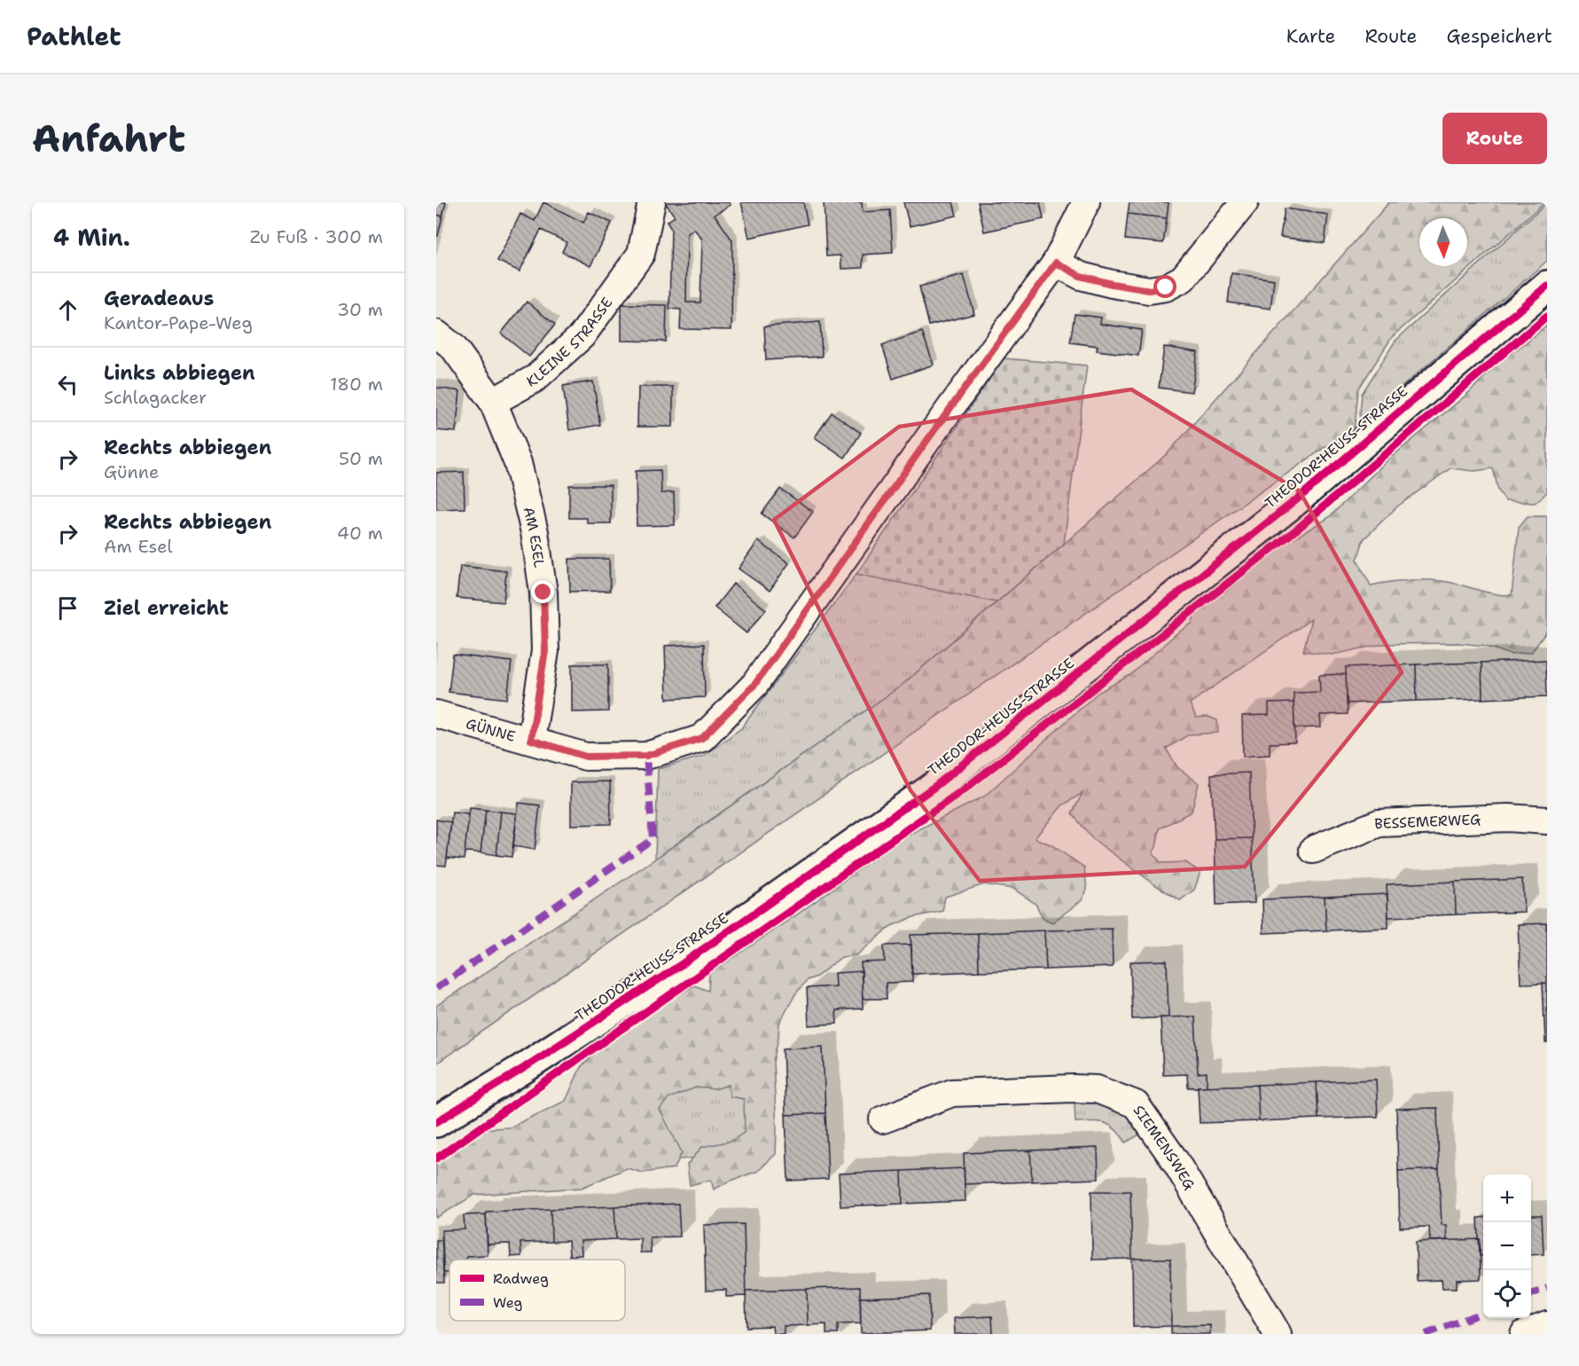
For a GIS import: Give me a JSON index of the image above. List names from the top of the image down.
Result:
{
  "streets": {
    "street": [
      "KLEINE STRASSE",
      "THEODOR-HEUSS-STRASSE",
      "AM ESEL",
      "GÜNNE",
      "BESSEMERWEG",
      "SIEMENSWEG"
    ]
  },
  "crossings": [
    ["KLEINE STRASSE", "AM ESEL"],
    ["AM ESEL", "GÜNNE"]
  ],
  "legend": ["Radweg", "Weg"],
  "north": "bottom",
  "page": {
    "header": "Pathlet",
    "nav": ["Karte", "Route", "Gespeichert"],
    "buttons": "Route",
    "title": "Anfahrt",
    "heading": ["4 Min.", "Zu Fuß · 300 m"],
    "list": [
      ["Geradeaus", "Kantor-Pape-Weg", "30 m"],
      ["Links abbiegen", "Schlagacker", "180 m"],
      ["Rechts abbiegen", "Günne", "50 m"],
      ["Rechts abbiegen", "Am Esel", "40 m"],
      "Ziel erreicht"
    ],
    "map_buttons": ["+", "−"]
  }
}
